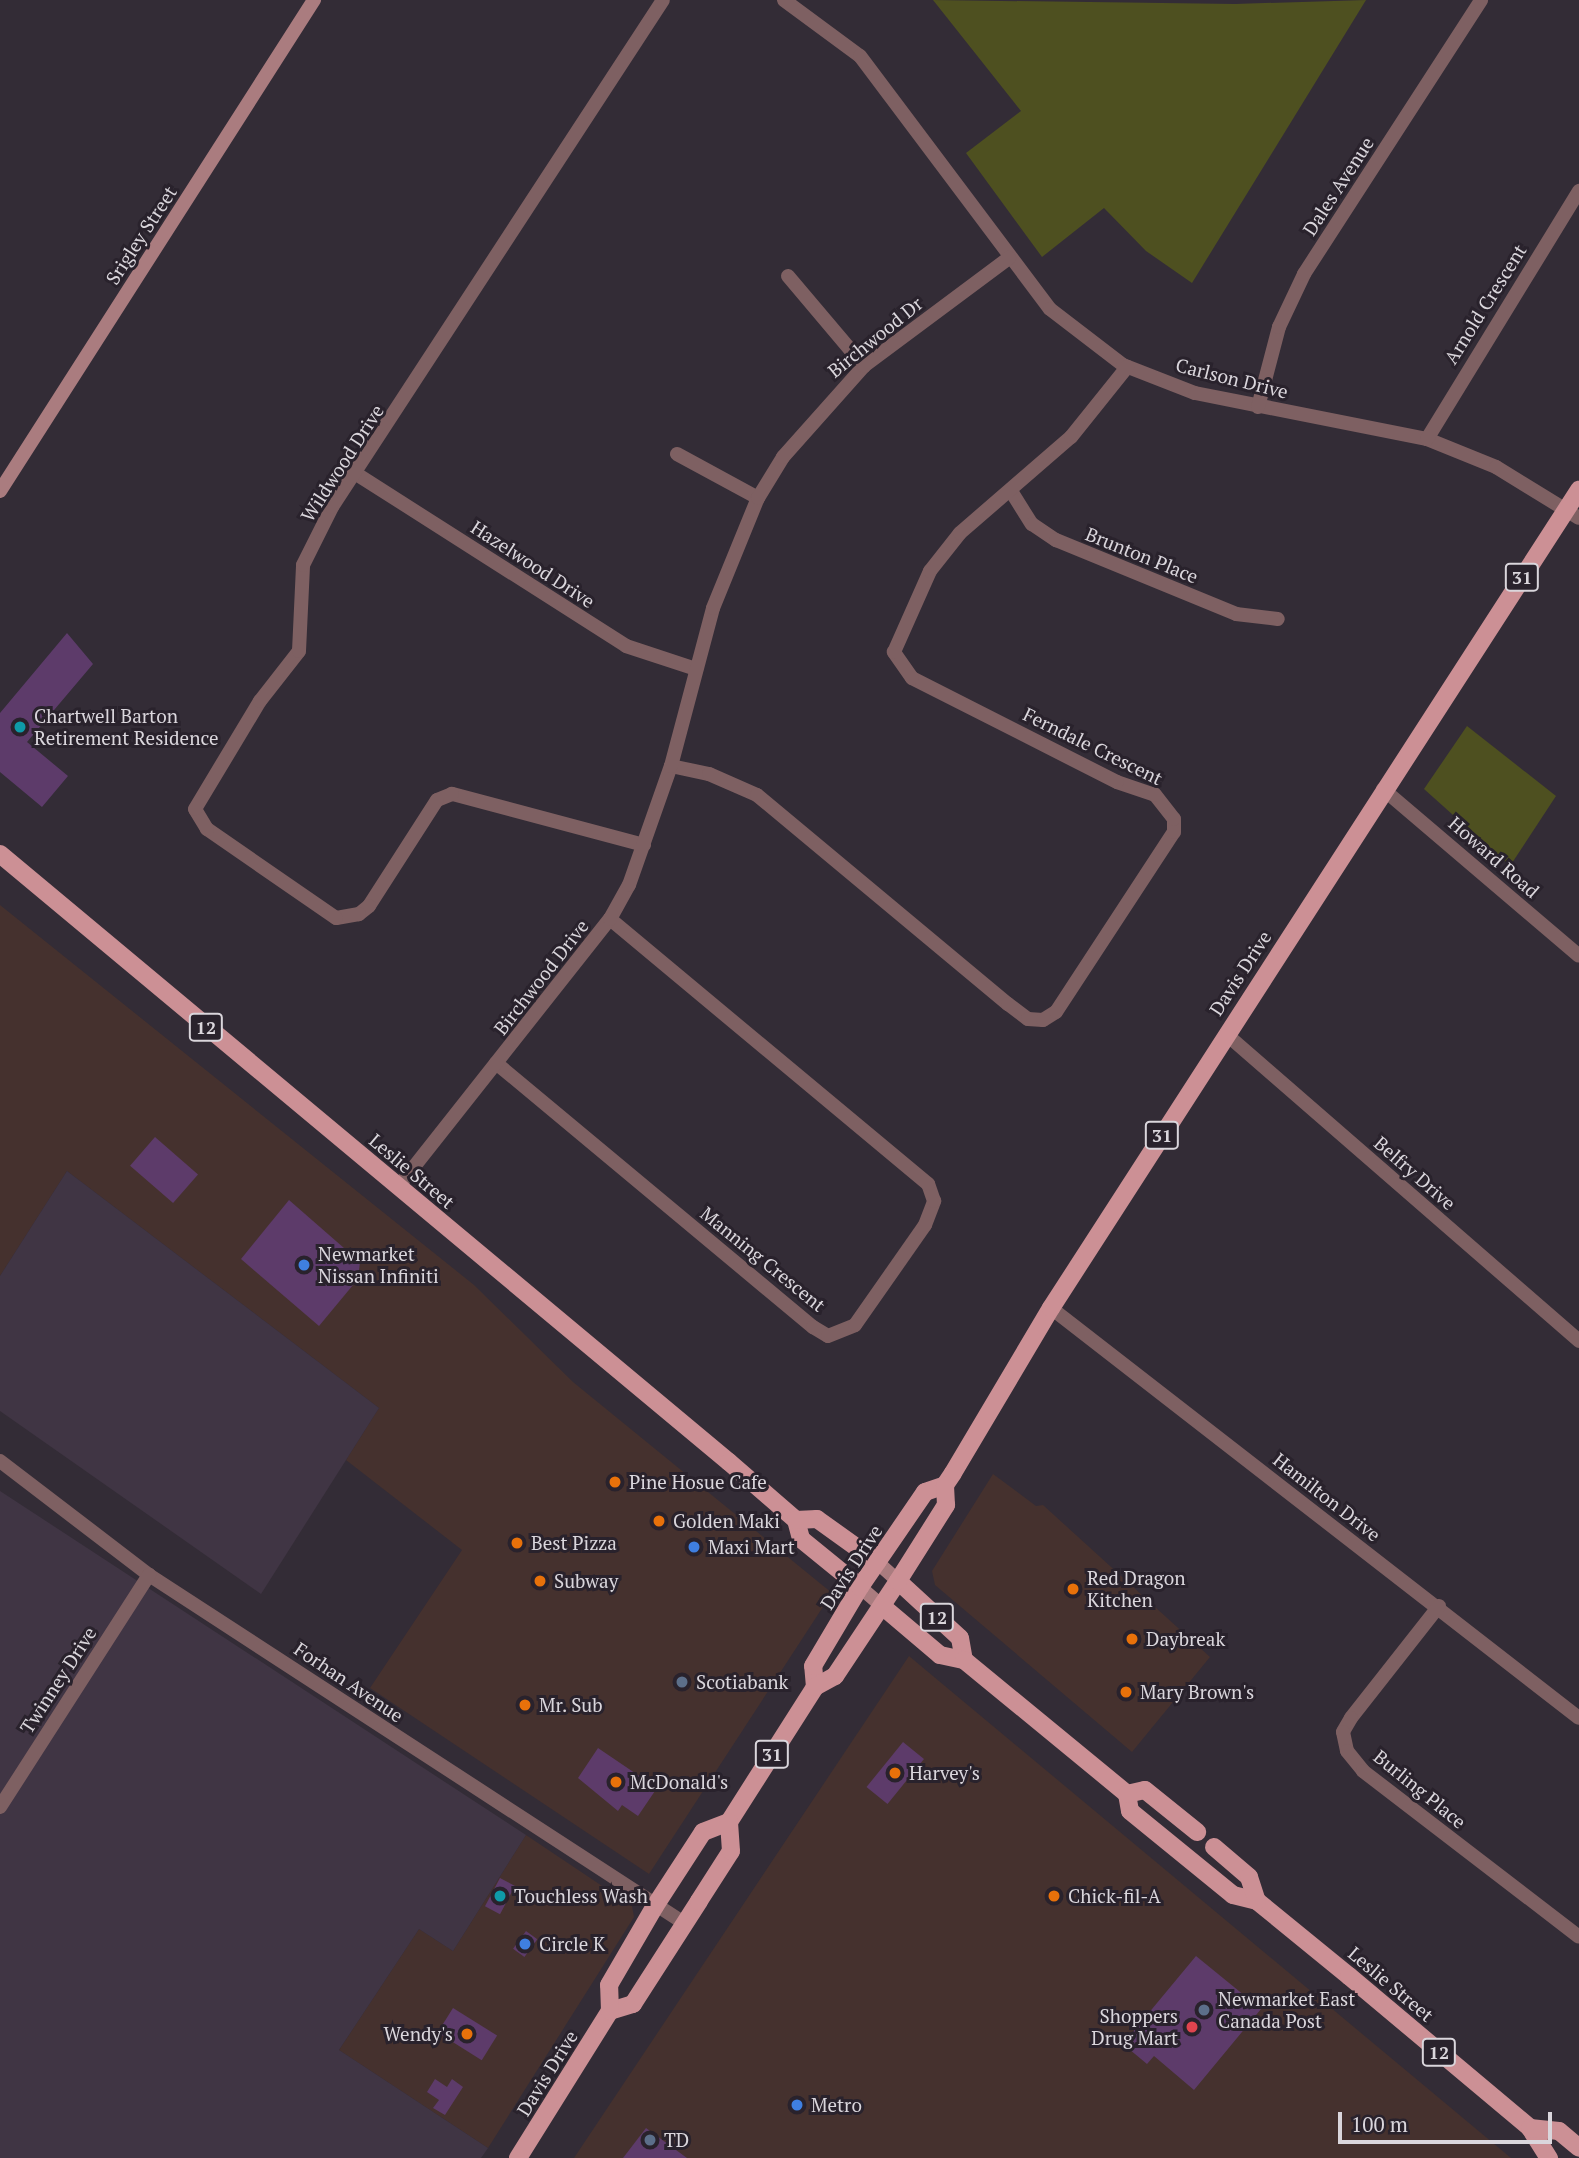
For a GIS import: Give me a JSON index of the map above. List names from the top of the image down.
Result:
{
  "streets": {
    "main road": [
      "31",
      "Davis Drive",
      "12",
      "Leslie Street"
    ],
    "street": [
      "Dales Avenue",
      "Srigley Street",
      "Arnold Crescent",
      "Birchwood Dr",
      "Carlson Drive",
      "Wildwood Drive",
      "Brunton Place",
      "Hazelwood Drive",
      "Ferndale Crescent",
      "Howard Road",
      "Birchwood Drive",
      "Belfry Drive",
      "Manning Crescent",
      "Hamilton Drive",
      "Twinney Drive",
      "Forhan Avenue",
      "Burling Place"
    ]
  },
  "crossings": [
    ["Dales Avenue", "Carlson Drive"],
    ["Arnold Crescent", "Carlson Drive"],
    ["Birchwood Dr", "Carlson Drive"],
    ["Carlson Drive", "Ferndale Crescent"],
    ["Carlson Drive", "Davis Drive"],
    ["Wildwood Drive", "Hazelwood Drive"],
    ["Wildwood Drive", "Birchwood Drive"],
    ["Brunton Place", "Ferndale Crescent"],
    ["Ferndale Crescent", "Birchwood Drive"],
    ["Howard Road", "Davis Drive"],
    ["Davis Drive", "Leslie Street"],
    ["Davis Drive", "Belfry Drive"],
    ["Davis Drive", "Hamilton Drive"],
    ["Davis Drive", "Forhan Avenue"],
    ["Birchwood Drive", "Leslie Street"],
    ["Birchwood Drive", "Manning Crescent"],
    ["Hamilton Drive", "Burling Place"],
    ["Twinney Drive", "Forhan Avenue"]
  ],
  "places": [
    "Chartwell Barton Retirement Residence",
    "Newmarket Nissan Infiniti",
    "Pine Hosue Cafe",
    "Golden Maki",
    "Best Pizza",
    "Maxi Mart",
    "Subway",
    "Red Dragon Kitchen",
    "Daybreak",
    "Scotiabank",
    "Mary Brown's",
    "Mr. Sub",
    "Harvey's",
    "McDonald's",
    "Touchless Wash",
    "Chick-fil-A",
    "Circle K",
    "Newmarket East Canada Post",
    "Shoppers Drug Mart",
    "Wendy's",
    "Metro",
    "TD"
  ],
  "scale_bar": "100 m"
}
